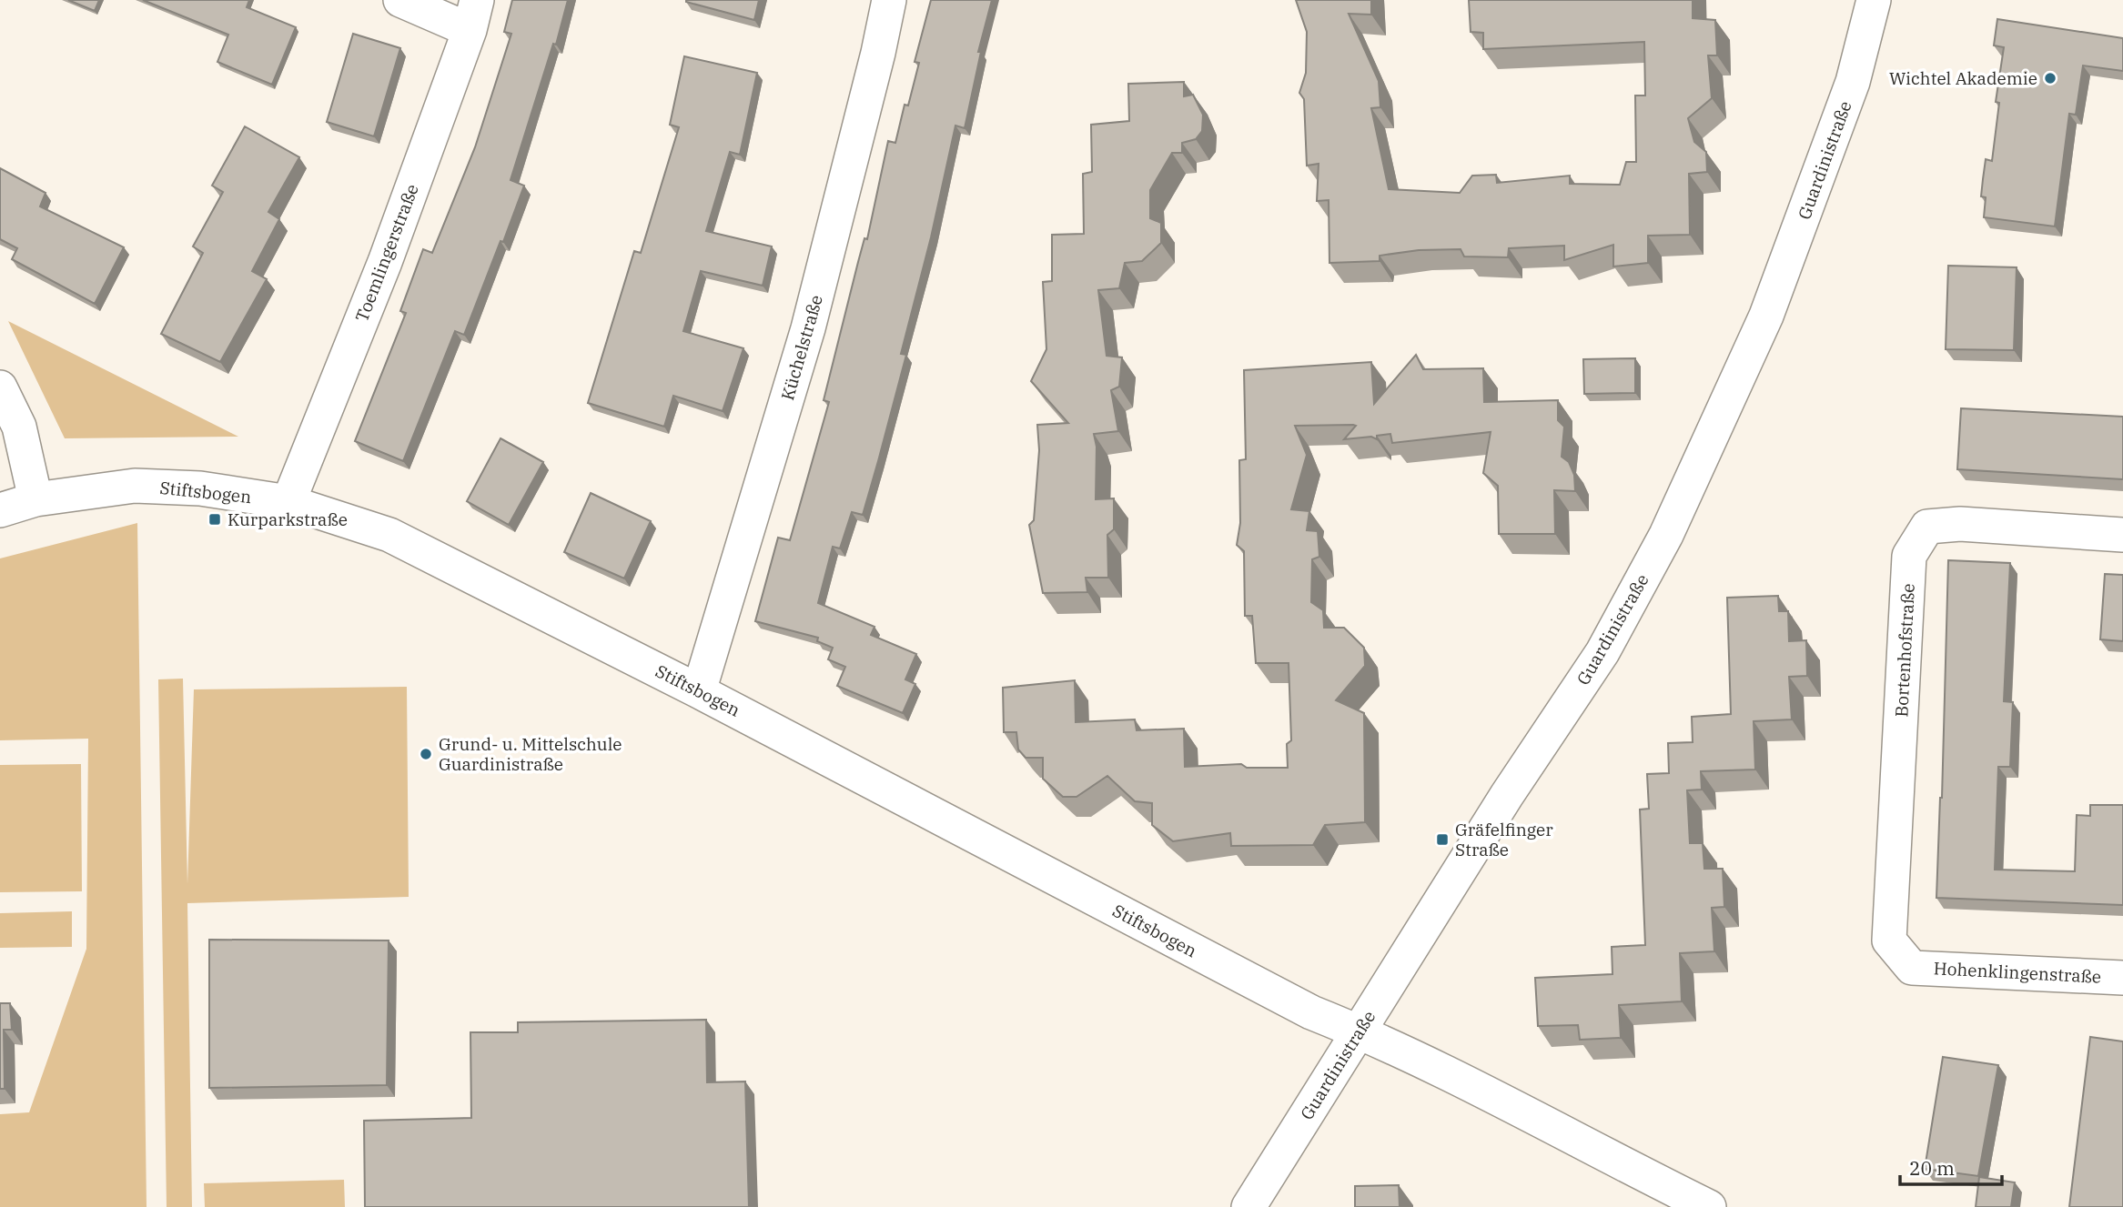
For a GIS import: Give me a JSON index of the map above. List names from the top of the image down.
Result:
{
  "streets": {
    "street": [
      "Guardinistraße",
      "Toemlingerstraße",
      "Küchelstraße",
      "Stiftsbogen",
      "Bortenhofstraße",
      "Hohenklingenstraße"
    ]
  },
  "crossings": [
    ["Guardinistraße", "Stiftsbogen"],
    ["Toemlingerstraße", "Stiftsbogen"],
    ["Küchelstraße", "Stiftsbogen"],
    ["Bortenhofstraße", "Hohenklingenstraße"]
  ],
  "places": {
    "other": ["Wichtel Akademie", "Grund- u. Mittelschule Guardinistraße"],
    "transit": ["Kurparkstraße", "Gräfelfinger Straße"]
  },
  "scale_bar": "20 m"
}
